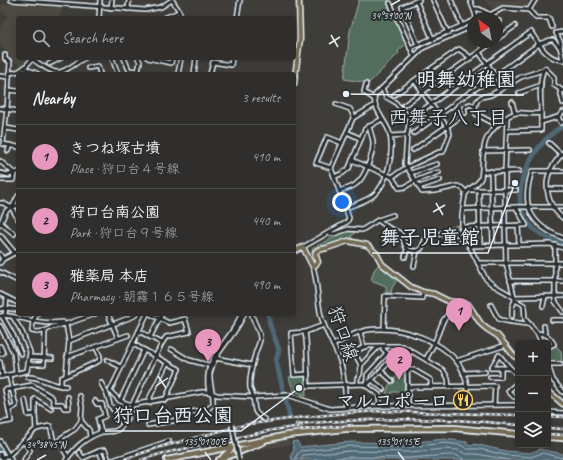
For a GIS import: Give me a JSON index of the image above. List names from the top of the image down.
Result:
{
  "streets": {
    "street": ["狩口線"]
  },
  "districts": ["西舞子八丁目"],
  "places": {
    "other": ["明舞幼稚園", "舞子児童館", "狩口台西公園"],
    "restaurant": ["マルコポーロ"]
  },
  "north": "top left",
  "page": {
    "search": "Search here",
    "heading": ["Nearby", "3 results"],
    "list": [
      {
        "mark": "1",
        "name": "きつね塚古墳",
        "note": "Place · 狩口台４号線",
        "value": "410 m"
      },
      {
        "mark": "2",
        "name": "狩口台南公園",
        "note": "Park · 狩口台９号線",
        "value": "440 m"
      },
      {
        "mark": "3",
        "name": "雅薬局 本店",
        "note": "Pharmacy · 朝霧１６５号線",
        "value": "490 m"
      }
    ],
    "pins": ["1", "3", "2"],
    "map_buttons": ["+", "−"]
  },
  "coordinates": [
    "34°39'00\"N",
    "135°01'00\"E",
    "135°01'15\"E",
    "34°38'45\"N"
  ]
}
